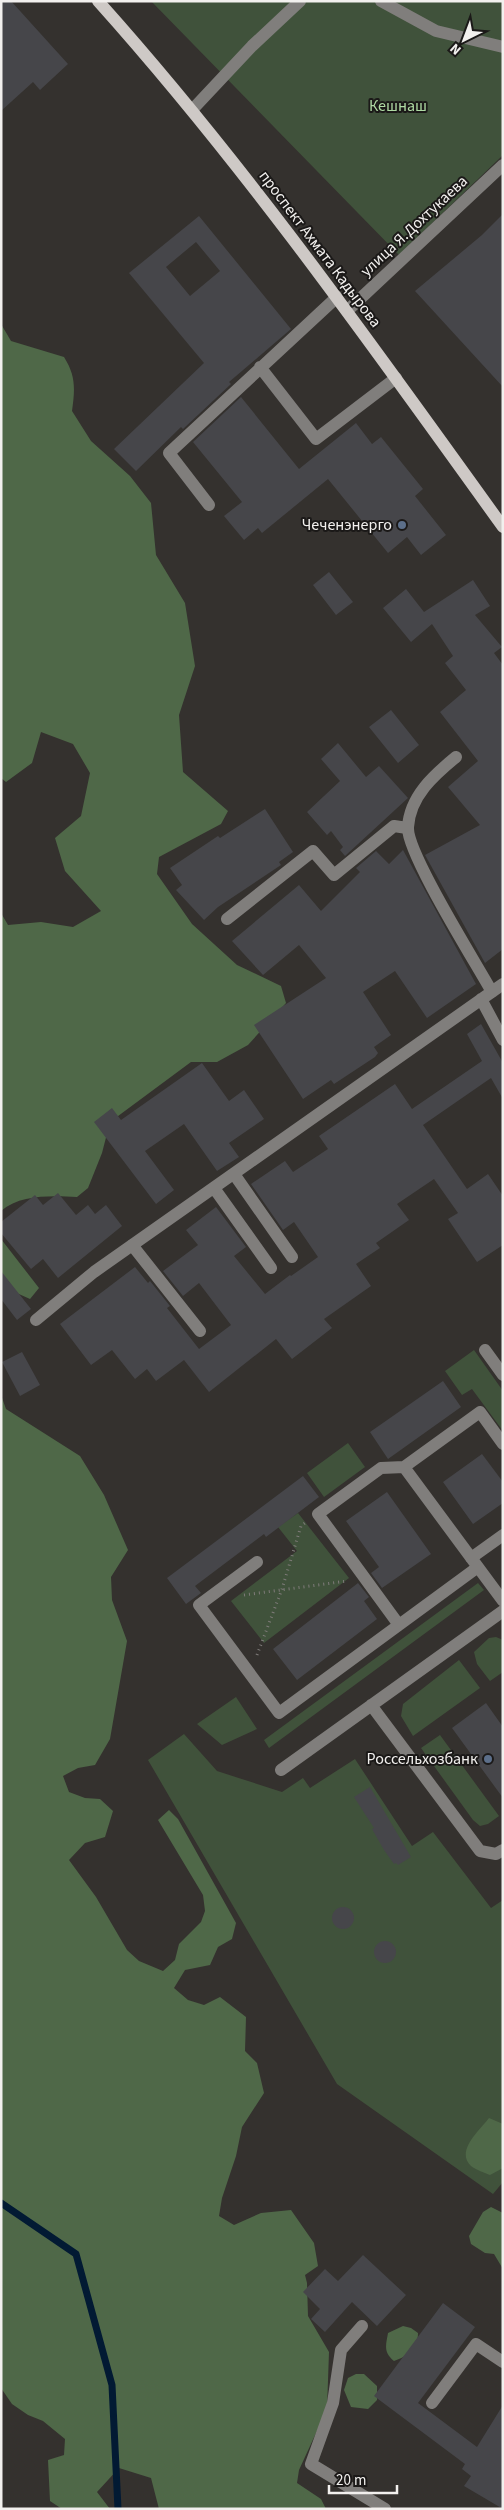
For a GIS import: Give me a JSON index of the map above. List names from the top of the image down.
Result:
{
  "streets": {
    "main road": ["проспект Ахмата Кадырова"],
    "street": ["улица Я.Дохтукаева"]
  },
  "crossings": [
    ["улица Я.Дохтукаева", "проспект Ахмата Кадырова"]
  ],
  "parks": ["Кешнаш"],
  "places": ["Чеченэнерго", "Россельхозбанк"],
  "scale_bar": "20 m",
  "north": "bottom left"
}
